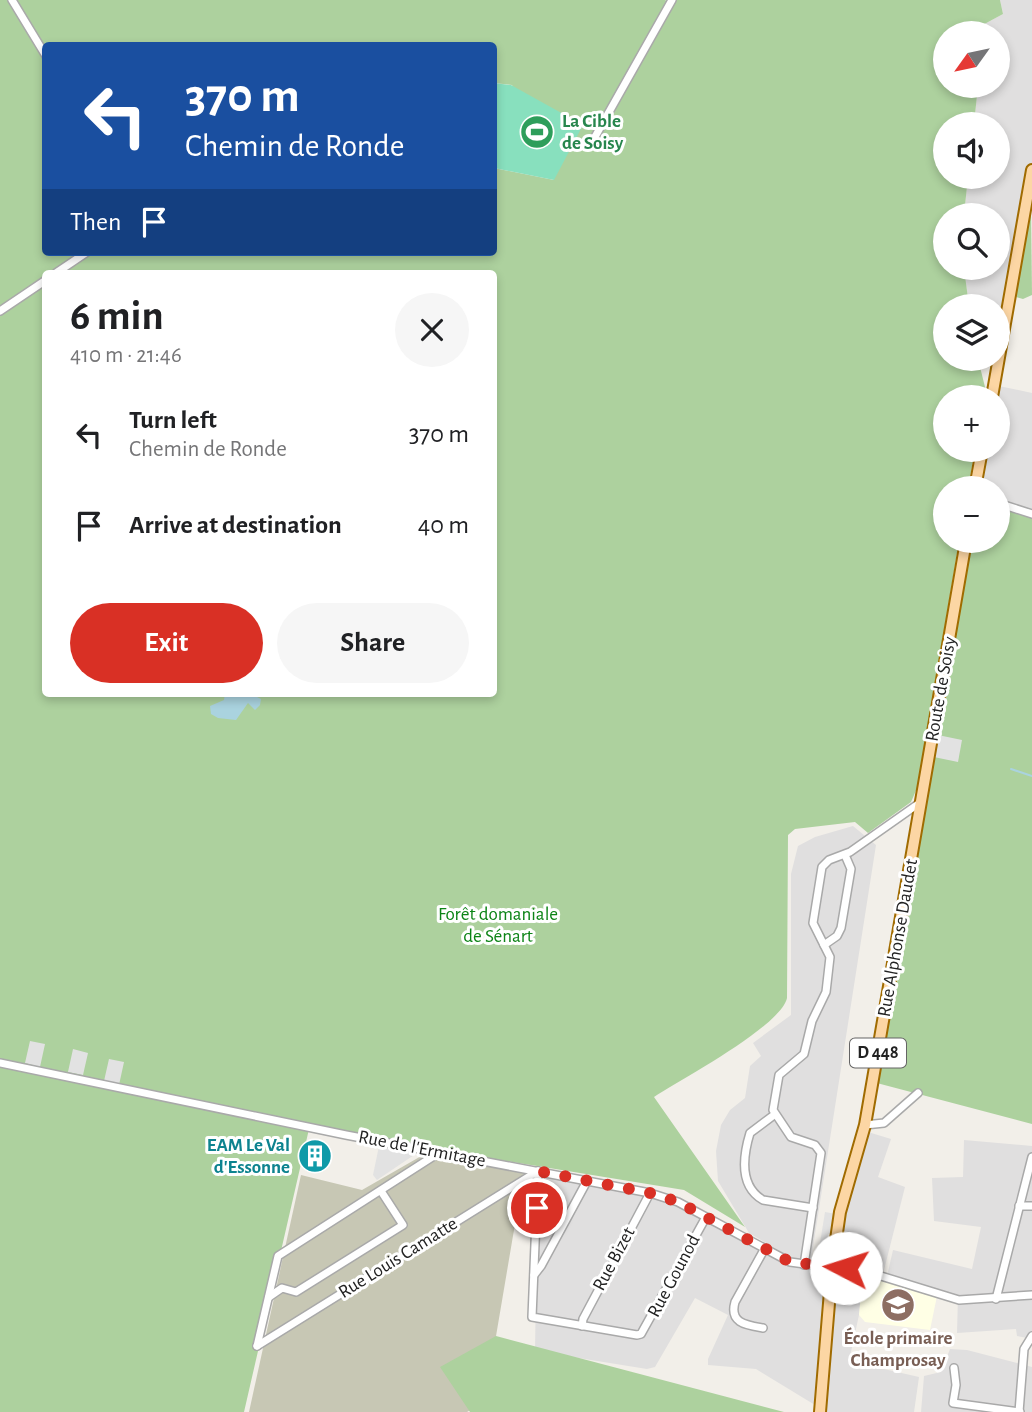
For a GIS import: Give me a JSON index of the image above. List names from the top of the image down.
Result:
{
  "streets": {
    "main road": ["Route de Soisy", "Rue Alphonse Daudet", "D 448"],
    "street": [
      "Rue de l'Ermitage",
      "Rue Louis Camatte",
      "Rue Bizet",
      "Rue Gounod"
    ]
  },
  "crossings": [
    ["Route de Soisy", "Rue Alphonse Daudet"],
    ["Rue Alphonse Daudet", "Rue de l'Ermitage"],
    ["Rue de l'Ermitage", "Rue Louis Camatte"],
    ["Rue de l'Ermitage", "Rue Bizet"],
    ["Rue de l'Ermitage", "Rue Gounod"],
    ["Rue Bizet", "Rue Gounod"]
  ],
  "parks": ["Forêt domaniale de Sénart"],
  "places": {
    "sports": ["La Cible de Soisy"],
    "building": ["EAM Le Val d'Essonne"],
    "school or university": ["École primaire Champrosay"]
  },
  "north": "bottom left",
  "page": {
    "map_buttons": ["+", "−"],
    "turn": ["370 m", "Chemin de Ronde"],
    "then": "Then",
    "heading": ["6 min", "410 m · 21:46"],
    "list": [
      {
        "name": "Turn left",
        "note": "Chemin de Ronde",
        "value": "370 m"
      },
      {
        "name": "Arrive at destination",
        "value": "40 m"
      }
    ],
    "buttons": ["Exit", "Share"]
  }
}
